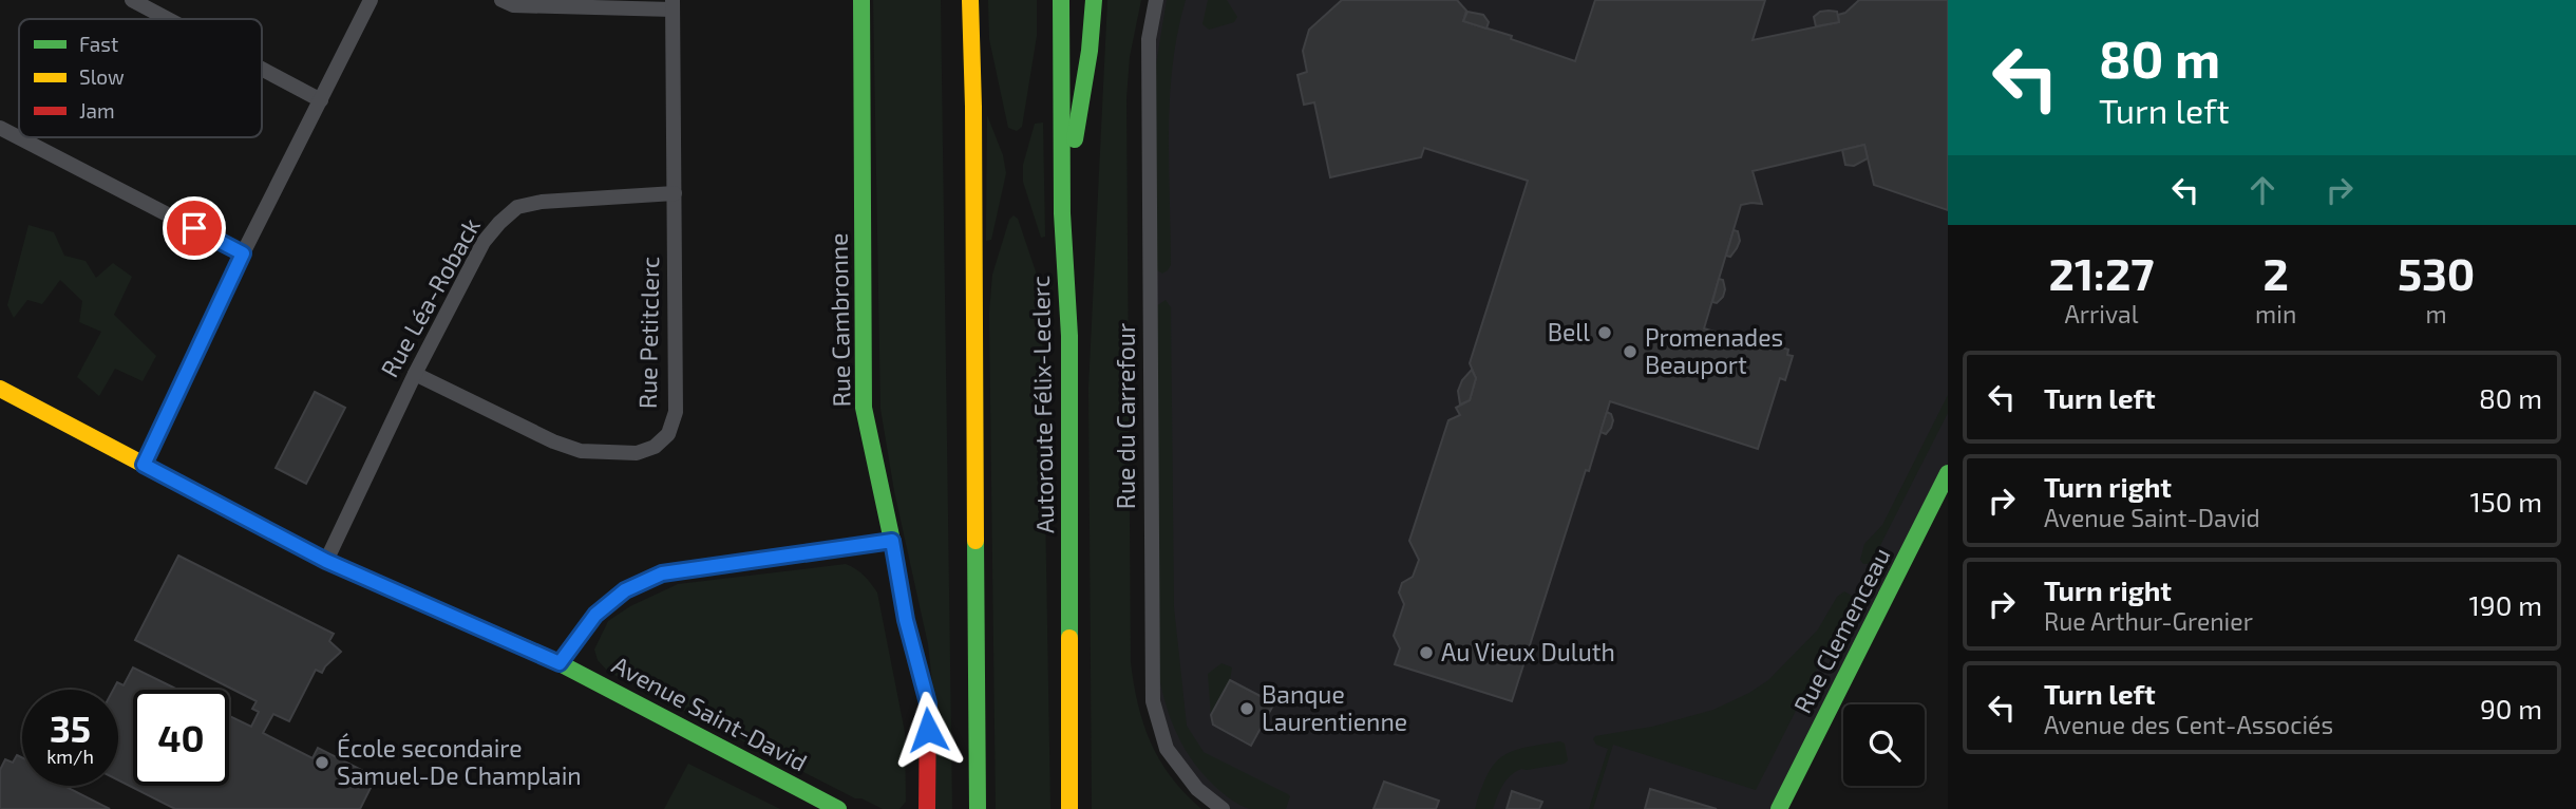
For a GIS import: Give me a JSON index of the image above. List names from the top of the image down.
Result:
{
  "streets": {
    "main road": [
      "Rue Cambronne",
      "Autoroute Félix-Leclerc",
      "Rue Clemenceau",
      "Avenue Saint-David"
    ],
    "street": ["Rue Léa-Roback", "Rue Petitclerc", "Rue du Carrefour"]
  },
  "crossings": [
    ["Rue Léa-Roback", "Rue Petitclerc"],
    ["Rue Léa-Roback", "Avenue Saint-David"]
  ],
  "places": [
    "Bell",
    "Promenades Beauport",
    "Au Vieux Duluth",
    "Banque Laurentienne",
    "École secondaire Samuel-De Champlain"
  ],
  "legend": ["Fast", "Slow", "Jam"],
  "page": {
    "turn": ["80 m", "Turn left"],
    "eta": [
      "21:27",
      "Arrival",
      "2",
      "min",
      "530",
      "m"
    ],
    "list": [
      {
        "name": "Turn left",
        "value": "80 m"
      },
      {
        "name": "Turn right",
        "note": "Avenue Saint-David",
        "value": "150 m"
      },
      {
        "name": "Turn right",
        "note": "Rue Arthur-Grenier",
        "value": "190 m"
      },
      {
        "name": "Turn left",
        "note": "Avenue des Cent-Associés",
        "value": "90 m"
      }
    ],
    "speed": "35 km/h",
    "limit": "40"
  }
}
